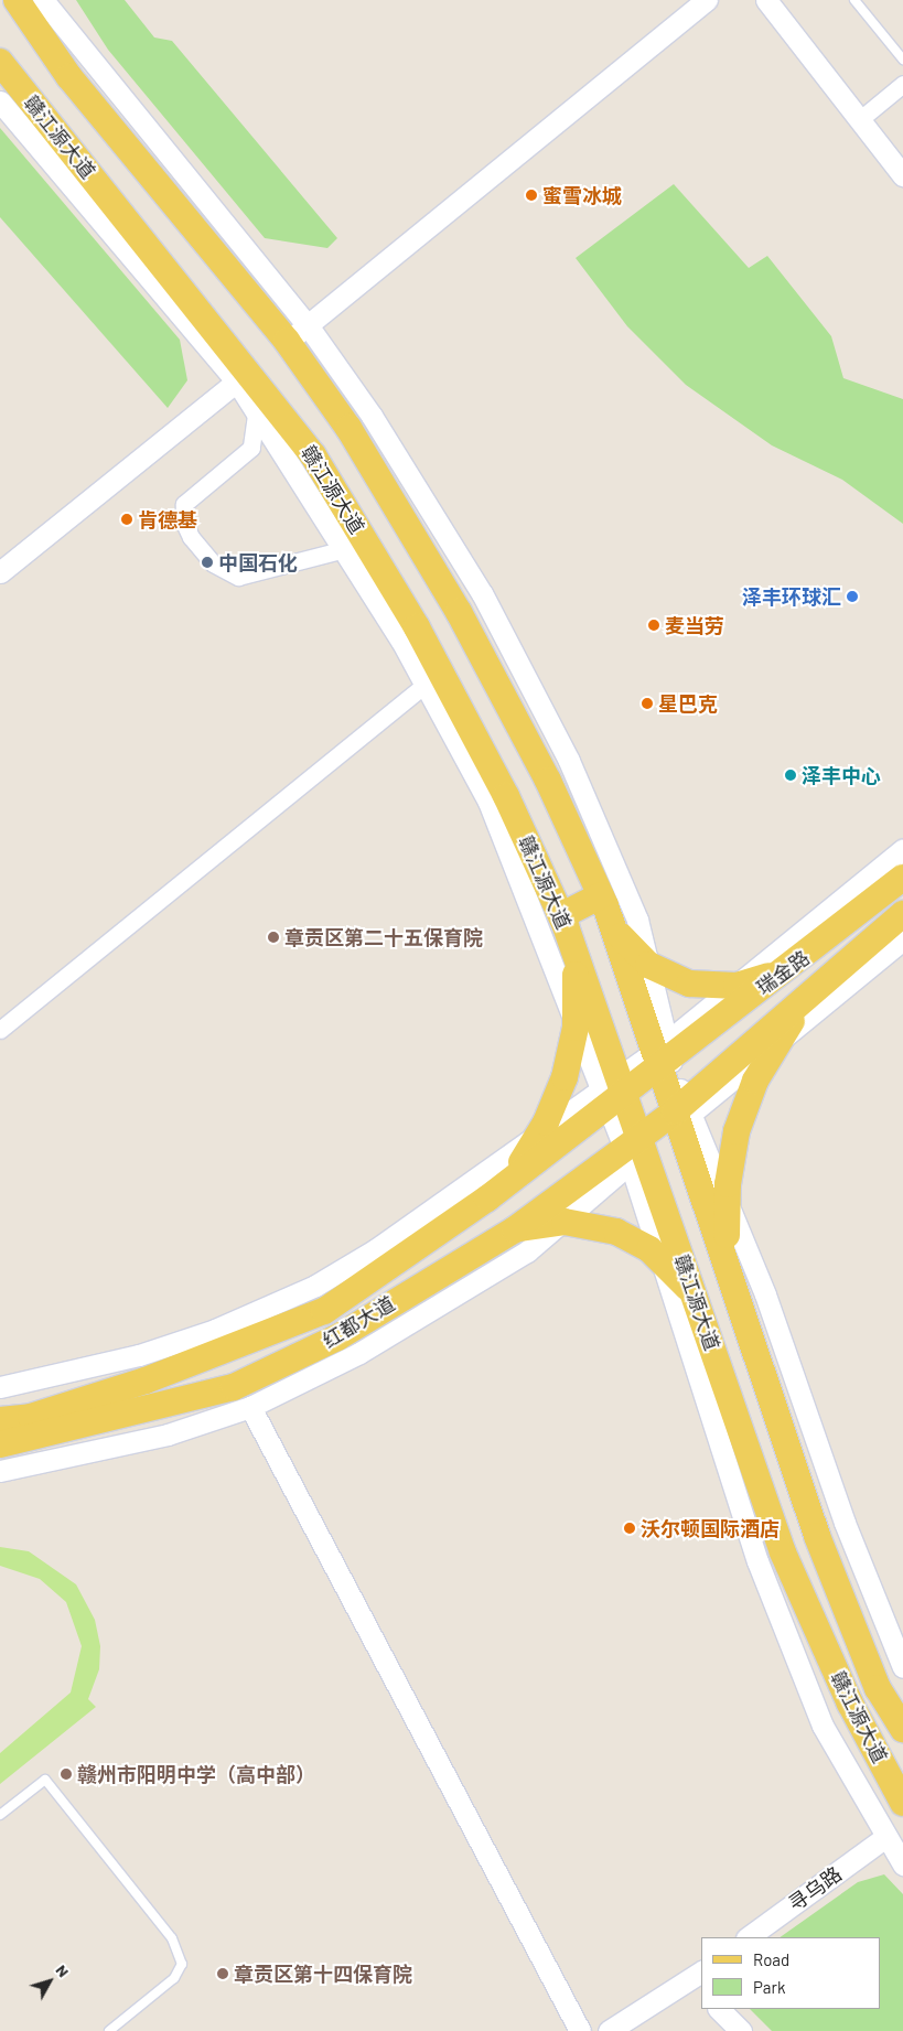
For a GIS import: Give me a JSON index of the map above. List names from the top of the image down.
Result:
{
  "streets": {
    "main road": ["赣江源大道", "瑞金路", "红都大道"],
    "street": ["寻乌路"]
  },
  "crossings": [
    ["赣江源大道", "瑞金路"],
    ["赣江源大道", "红都大道"],
    ["瑞金路", "红都大道"]
  ],
  "places": [
    "蜜雪冰城",
    "肯德基",
    "中国石化",
    "泽丰环球汇",
    "麦当劳",
    "星巴克",
    "泽丰中心",
    "章贡区第二十五保育院",
    "沃尔顿国际酒店",
    "赣州市阳明中学（高中部）",
    "章贡区第十四保育院"
  ],
  "legend": ["Road", "Park"],
  "north": "top right"
}
